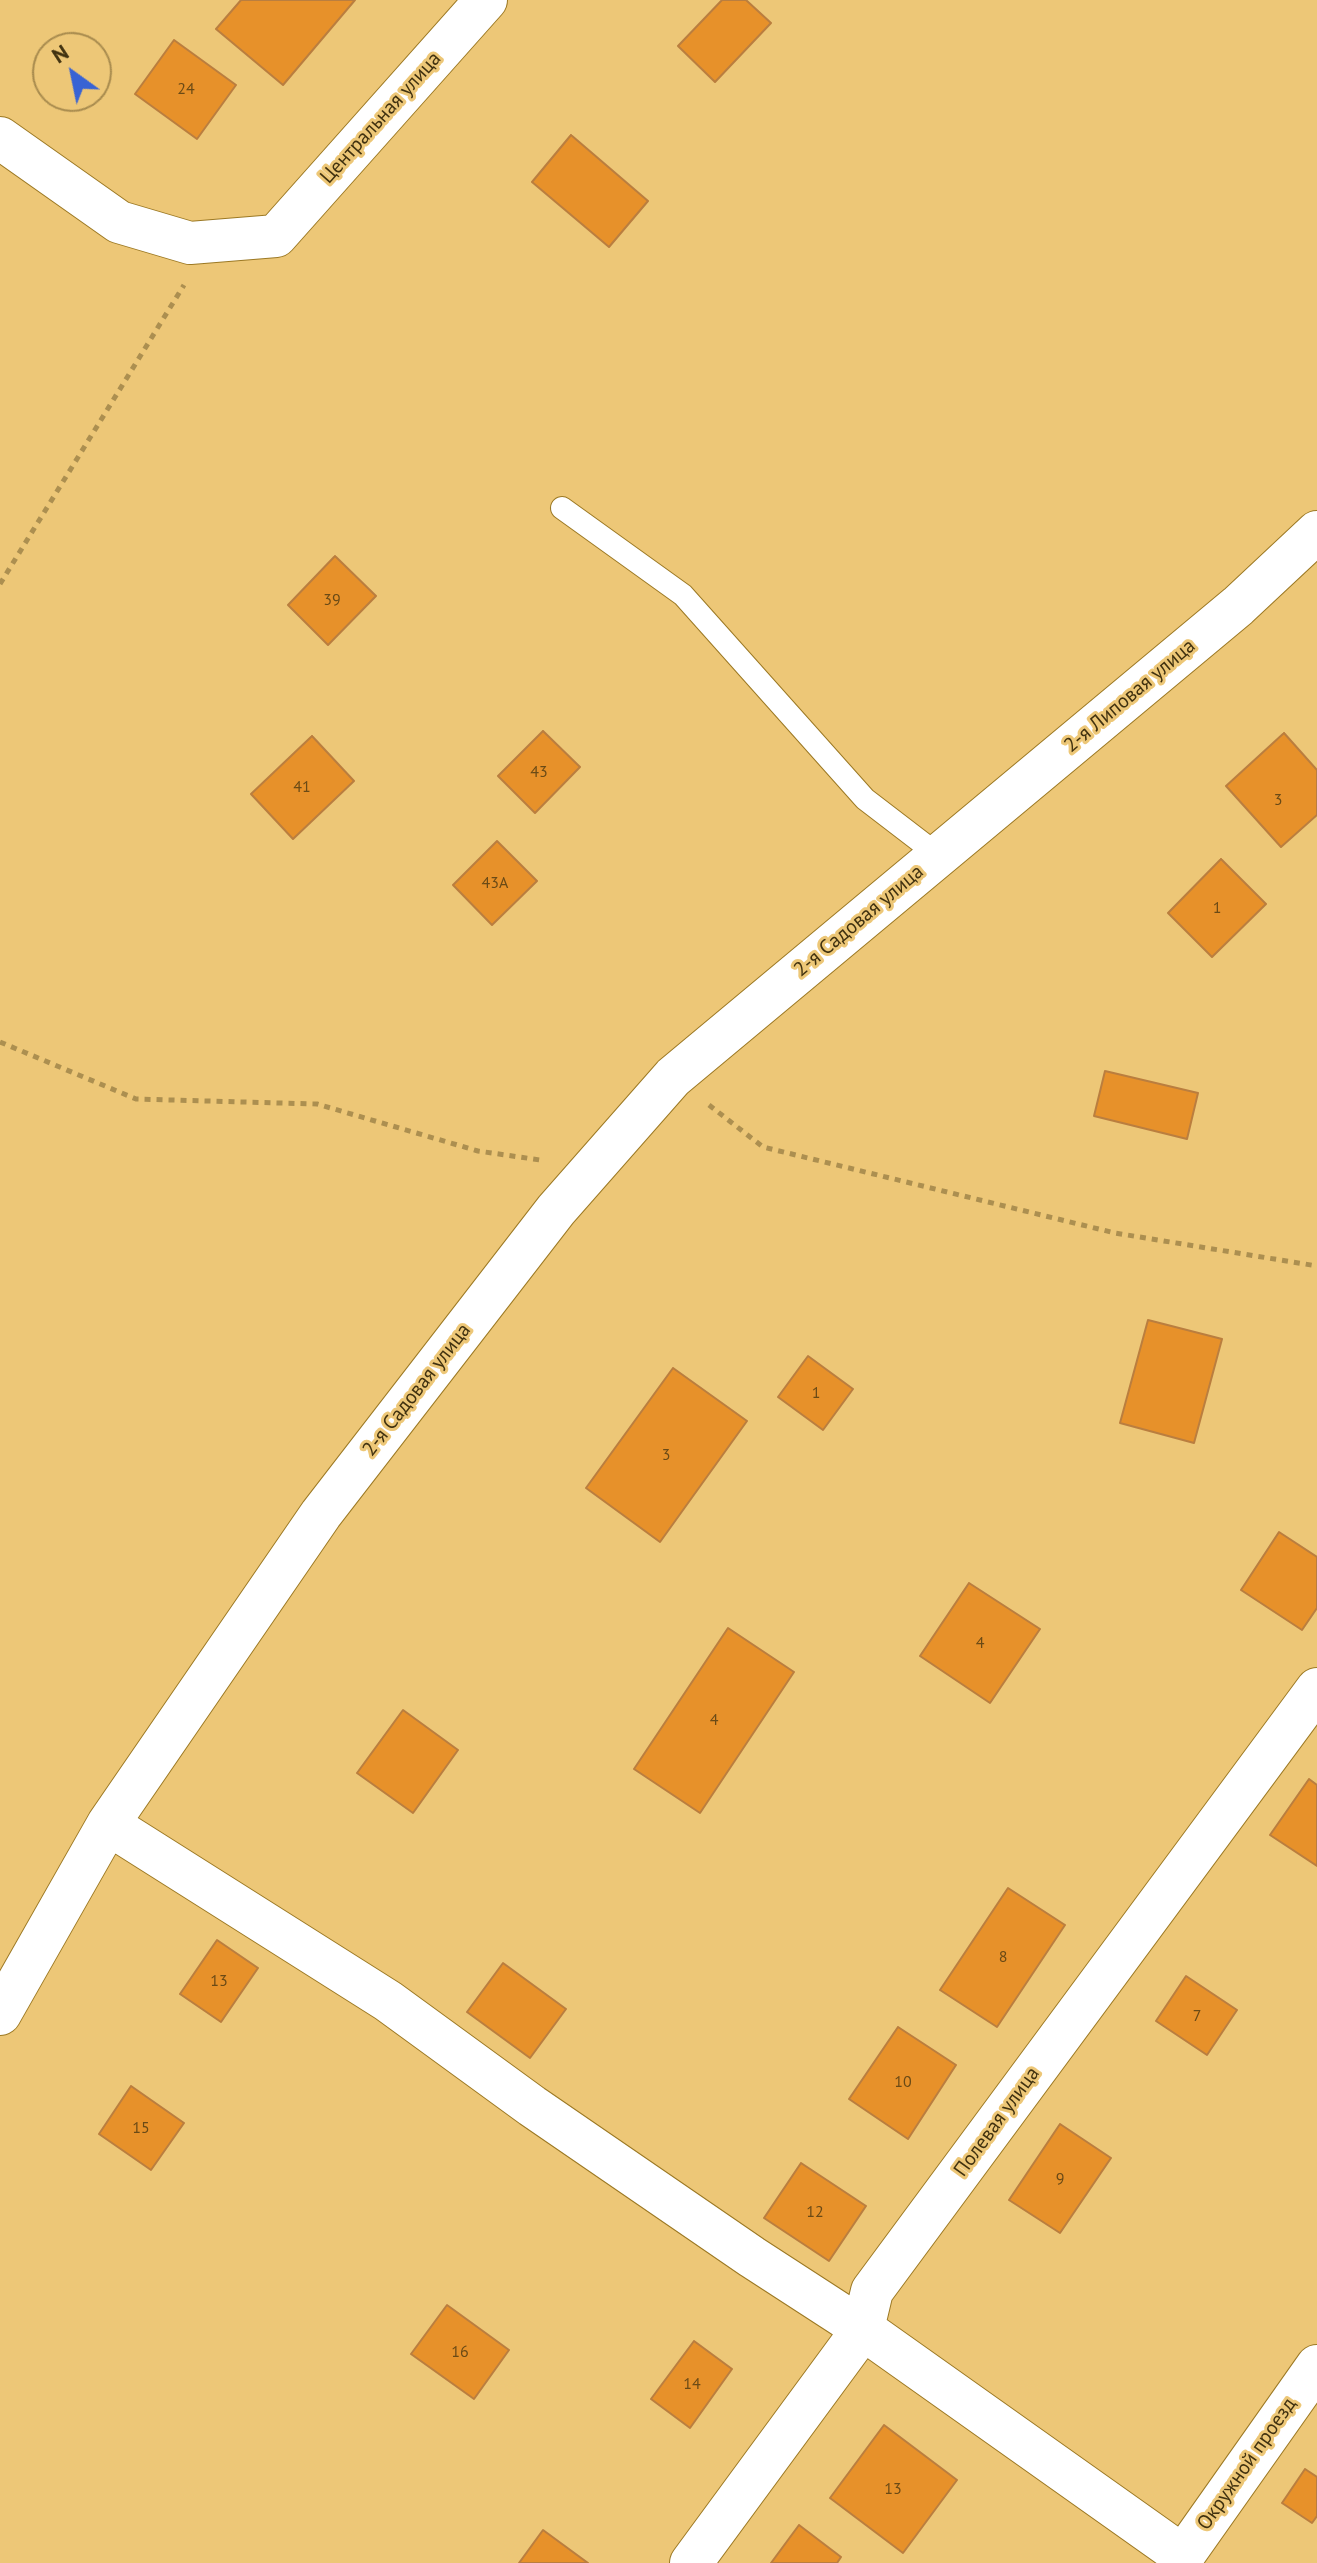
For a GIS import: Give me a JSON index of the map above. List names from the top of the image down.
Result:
{
  "streets": {
    "street": [
      "Центральная улица",
      "2-я Липовая улица",
      "2-я Садовая улица",
      "Полевая улица",
      "Окружной проезд"
    ]
  },
  "crossings": [
    ["2-я Липовая улица", "2-я Садовая улица"]
  ],
  "house_numbers": [
    "24",
    "39",
    "43",
    "41",
    "3",
    "43А",
    "1",
    "1",
    "3",
    "4",
    "4",
    "8",
    "13",
    "7",
    "10",
    "15",
    "9",
    "12",
    "16",
    "14",
    "13"
  ],
  "north": "top left"
}
